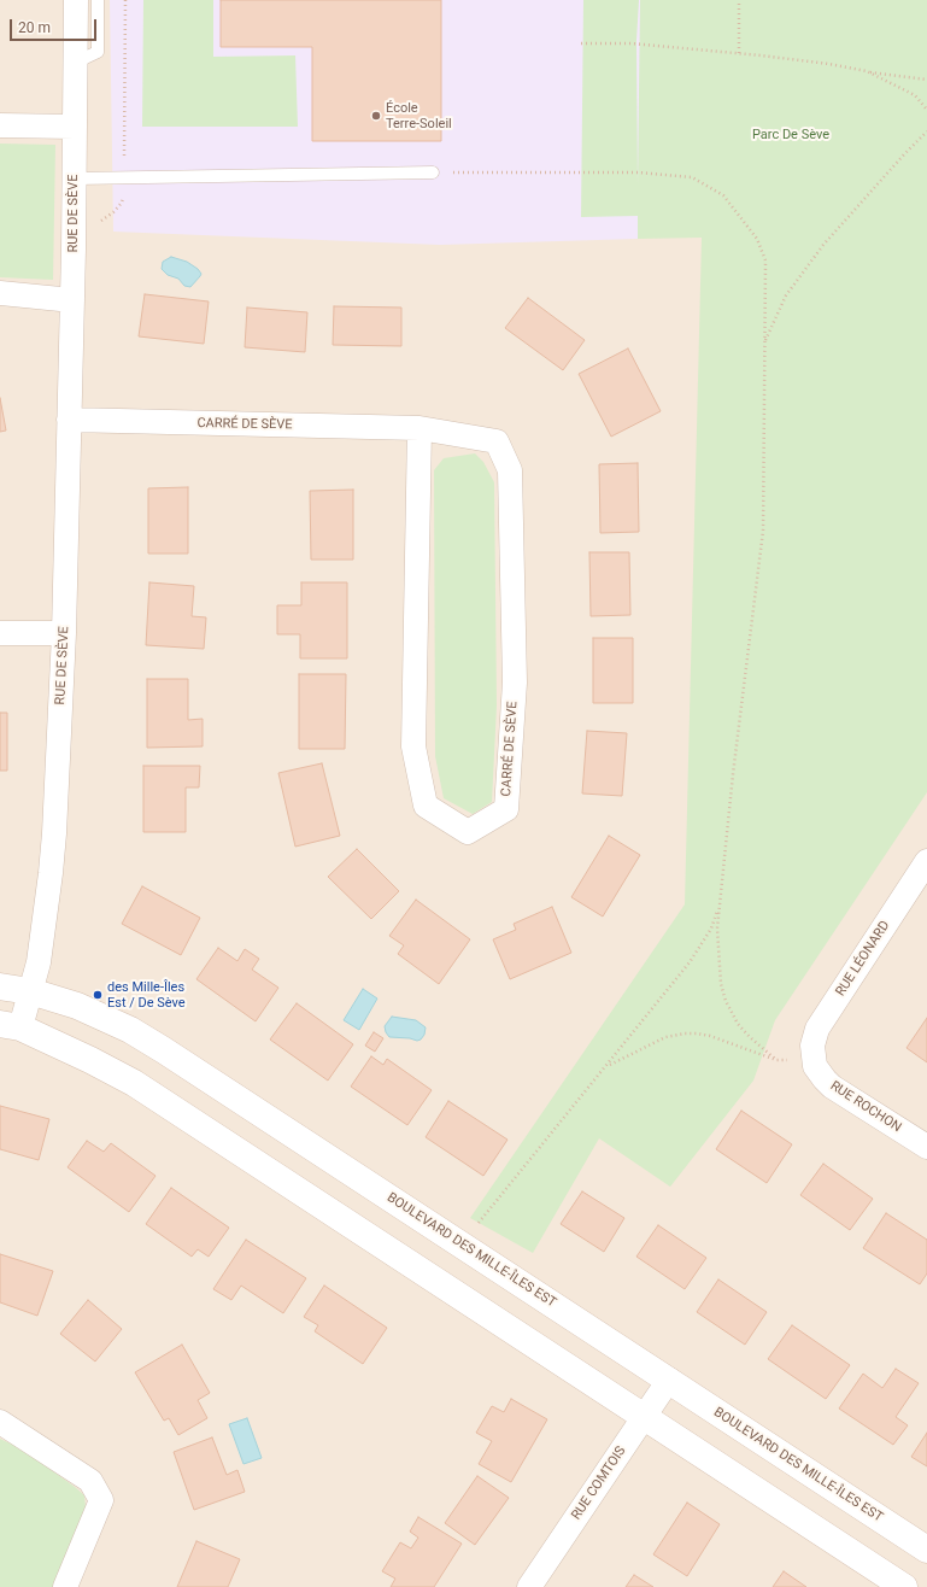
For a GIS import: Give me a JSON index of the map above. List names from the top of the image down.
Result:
{
  "streets": {
    "street": [
      "RUE DE SÈVE",
      "CARRÉ DE SÈVE",
      "RUE LÉONARD",
      "RUE ROCHON",
      "BOULEVARD DES MILLE-ÎLES EST",
      "RUE COMTOIS"
    ]
  },
  "crossings": [
    ["RUE DE SÈVE", "CARRÉ DE SÈVE"],
    ["RUE DE SÈVE", "BOULEVARD DES MILLE-ÎLES EST"],
    ["RUE LÉONARD", "RUE ROCHON"],
    ["BOULEVARD DES MILLE-ÎLES EST", "RUE COMTOIS"]
  ],
  "parks": ["Parc De Sève"],
  "places": ["École Terre-Soleil", "des Mille-Îles Est / De Sève"],
  "scale_bar": "20 m"
}
